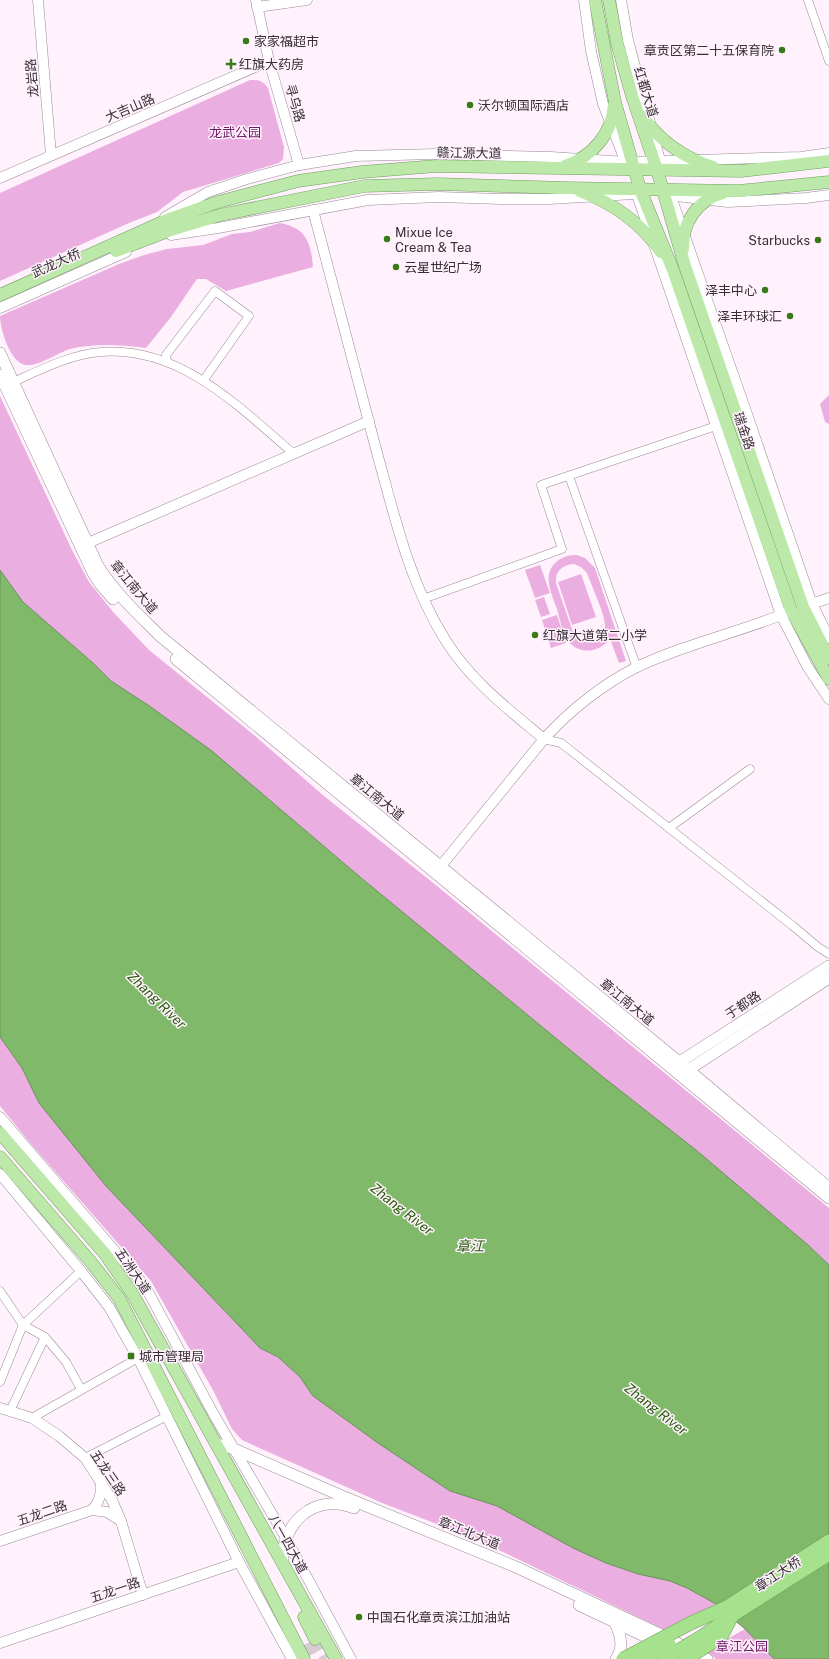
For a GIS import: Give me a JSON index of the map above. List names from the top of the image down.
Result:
{
  "streets": {
    "highway": ["章江大桥"],
    "main road": [
      "红都大道",
      "赣江源大道",
      "武龙大桥",
      "瑞金路",
      "章江南大道",
      "于都路",
      "五洲大道",
      "章江北大道",
      "八一四大道"
    ],
    "street": [
      "龙岩路",
      "寻乌路",
      "大吉山路",
      "五龙三路",
      "五龙二路",
      "五龙一路"
    ]
  },
  "crossings": [
    ["龙岩路", "大吉山路"],
    ["红都大道", "赣江源大道"],
    ["红都大道", "瑞金路"],
    ["寻乌路", "大吉山路"],
    ["赣江源大道", "武龙大桥"],
    ["章江南大道", "于都路"],
    ["五洲大道", "章江北大道"],
    ["五洲大道", "八一四大道"],
    ["五龙三路", "五龙一路"],
    ["章江北大道", "八一四大道"]
  ],
  "water": ["Zhang River", "章江"],
  "parks": ["龙武公园", "章江公园"],
  "places": {
    "other": [
      "家家福超市",
      "章贡区第二十五保育院",
      "沃尔顿国际酒店",
      "Mixue Ice Cream & Tea",
      "Starbucks",
      "云星世纪广场",
      "泽丰中心",
      "泽丰环球汇",
      "红旗大道第二小学",
      "中国石化章贡滨江加油站"
    ],
    "health": ["红旗大药房"],
    "transit": ["城市管理局"]
  }
}
